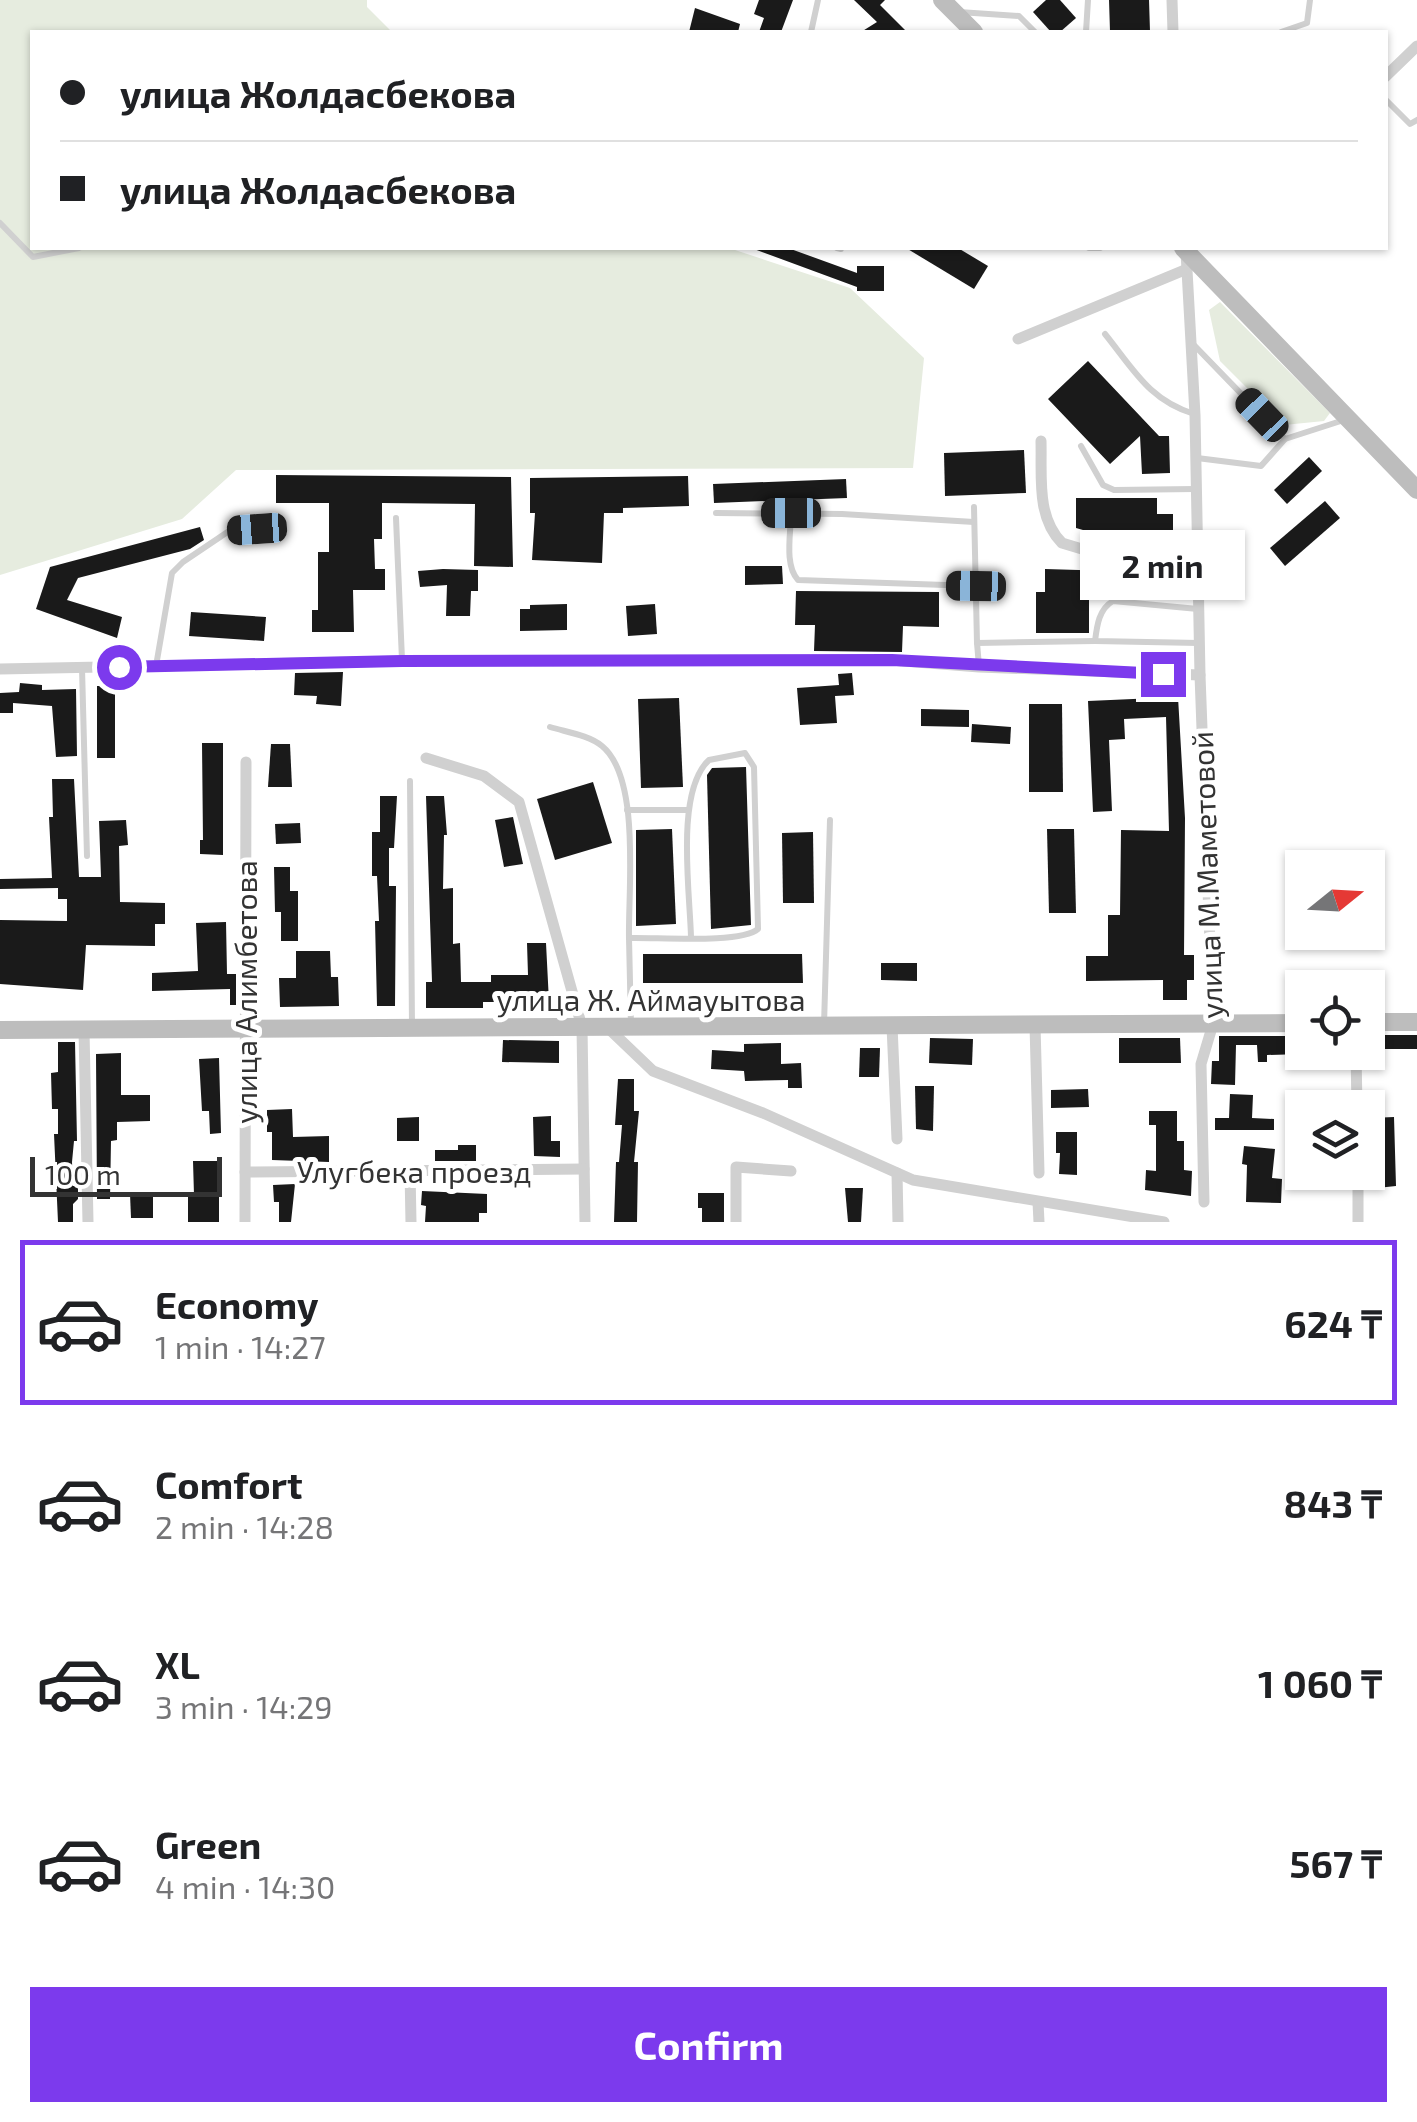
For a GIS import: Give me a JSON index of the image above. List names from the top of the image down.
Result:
{
  "streets": {
    "street": [
      "улица М.Маметовой",
      "улица Алимбетова",
      "улица Ж. Аймауытова",
      "Улугбека проезд"
    ]
  },
  "crossings": [
    ["улица М.Маметовой", "улица Ж. Аймауытова"],
    ["улица Алимбетова", "улица Ж. Аймауытова"],
    ["улица Алимбетова", "Улугбека проезд"]
  ],
  "scale_bar": "100 m",
  "north": "right",
  "page": {
    "banner": ["улица Жолдасбекова", "улица Жолдасбекова"],
    "bubble": "2 min",
    "scale": "100 m",
    "list": [
      {
        "name": "Economy",
        "note": "1 min · 14:27",
        "value": "624 ₸"
      },
      {
        "name": "Comfort",
        "note": "2 min · 14:28",
        "value": "843 ₸"
      },
      {
        "name": "XL",
        "note": "3 min · 14:29",
        "value": "1 060 ₸"
      },
      {
        "name": "Green",
        "note": "4 min · 14:30",
        "value": "567 ₸"
      }
    ],
    "buttons": "Confirm"
  }
}
